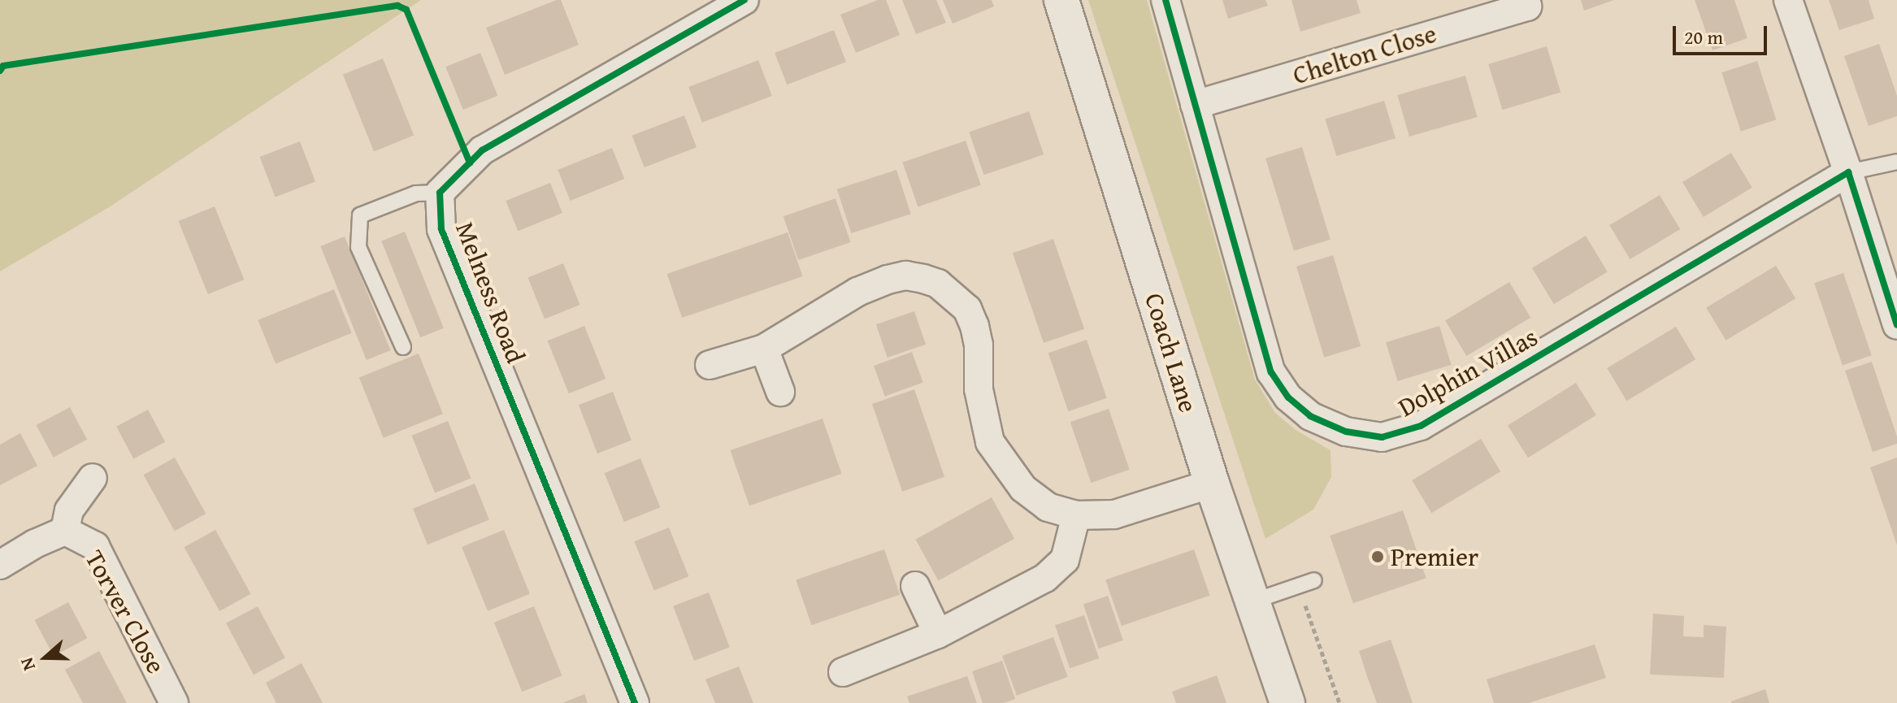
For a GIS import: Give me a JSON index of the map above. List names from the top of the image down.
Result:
{
  "streets": {
    "street": [
      "Chelton Close",
      "Melness Road",
      "Coach Lane",
      "Dolphin Villas",
      "Torver Close"
    ]
  },
  "crossings": [
    ["Chelton Close", "Dolphin Villas"]
  ],
  "places": ["Premier"],
  "scale_bar": "20 m",
  "north": "left"
}
